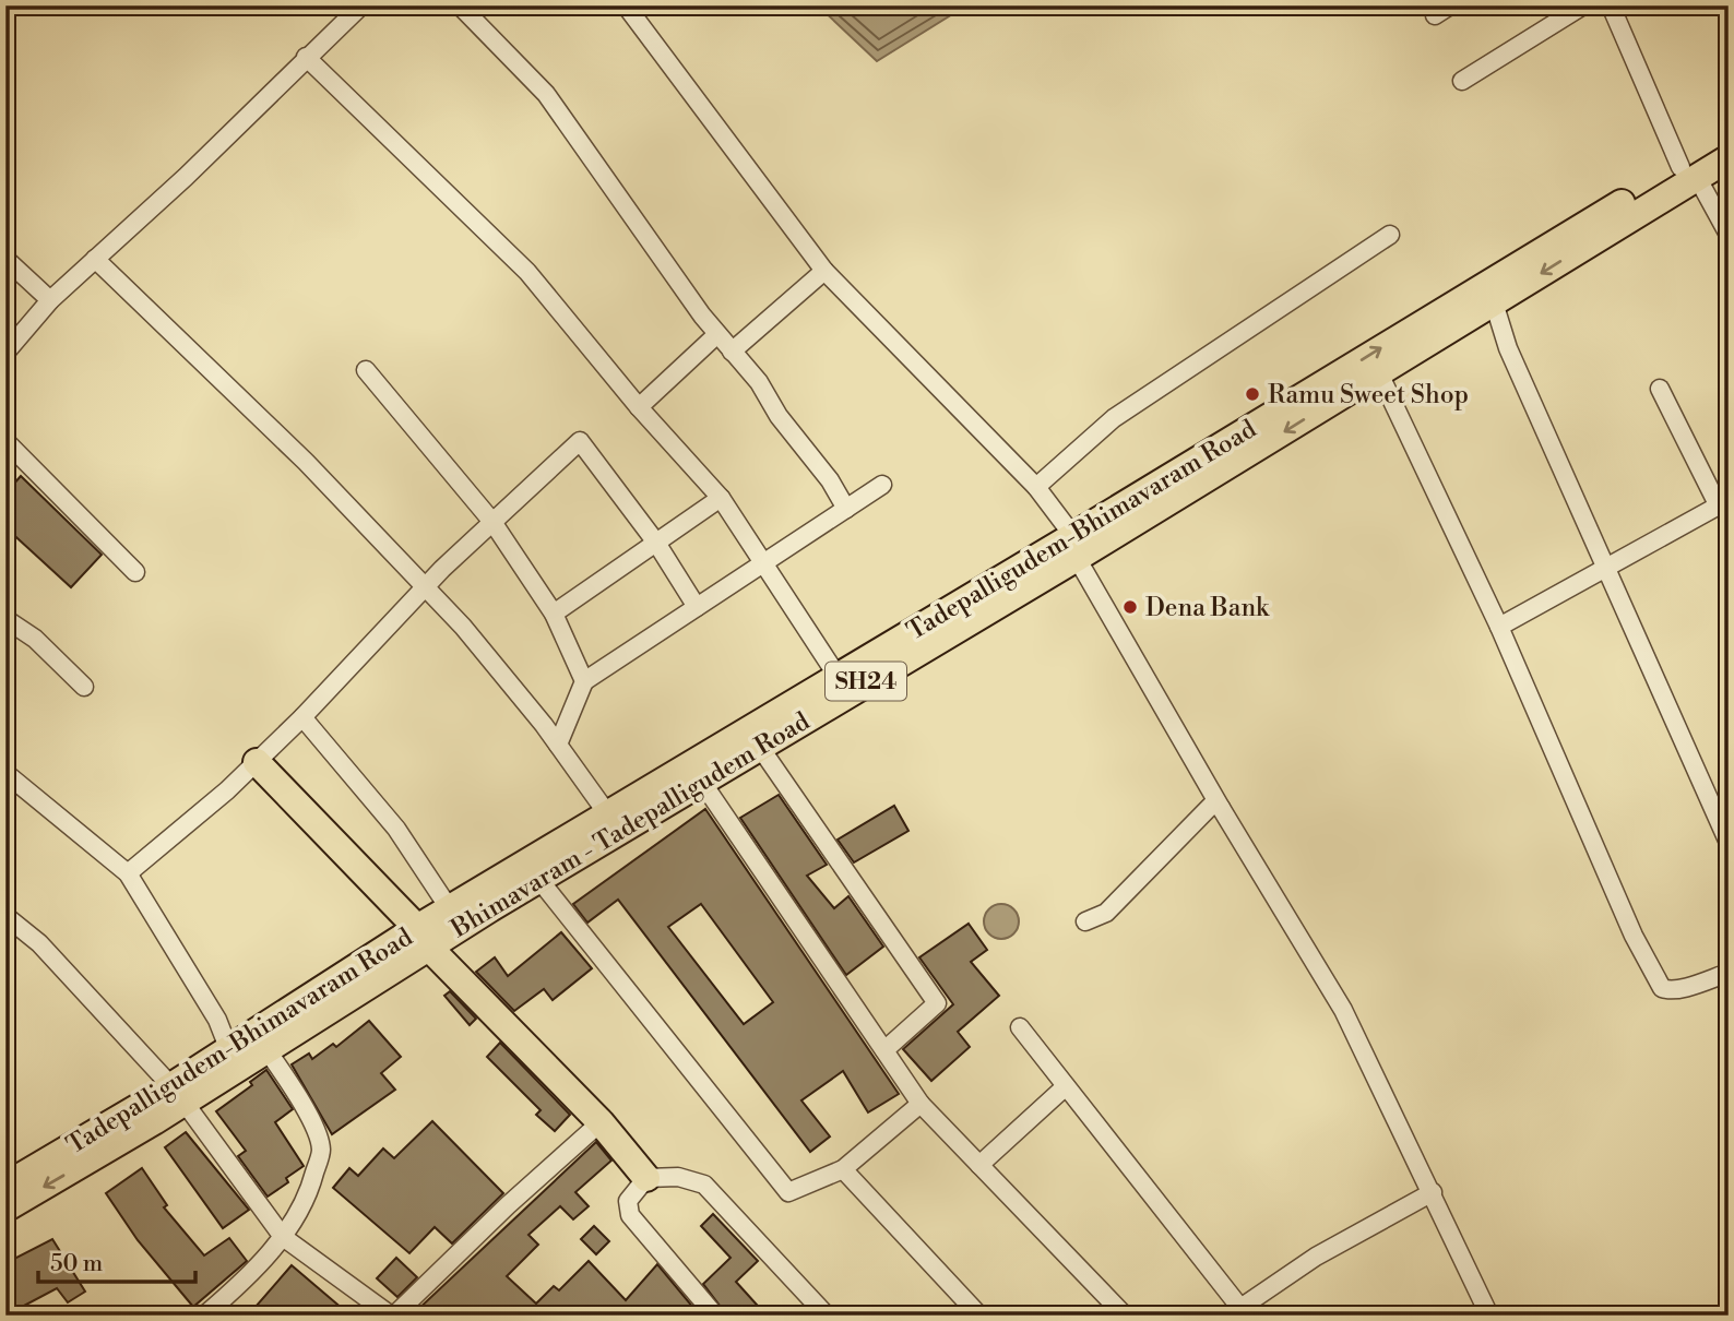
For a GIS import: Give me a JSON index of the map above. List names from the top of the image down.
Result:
{
  "streets": {
    "main road": ["Tadepalligudem-Bhimavaram Road", "SH24", "Bhimavaram - Tadepalligudem Road"]
  },
  "crossings": [
    ["Tadepalligudem-Bhimavaram Road", "SH24"],
    ["Tadepalligudem-Bhimavaram Road", "Bhimavaram - Tadepalligudem Road"]
  ],
  "one_way": ["Tadepalligudem-Bhimavaram Road", "Bhimavaram - Tadepalligudem Road"],
  "places": ["Ramu Sweet Shop", "Dena Bank"],
  "scale_bar": "50 m"
}
